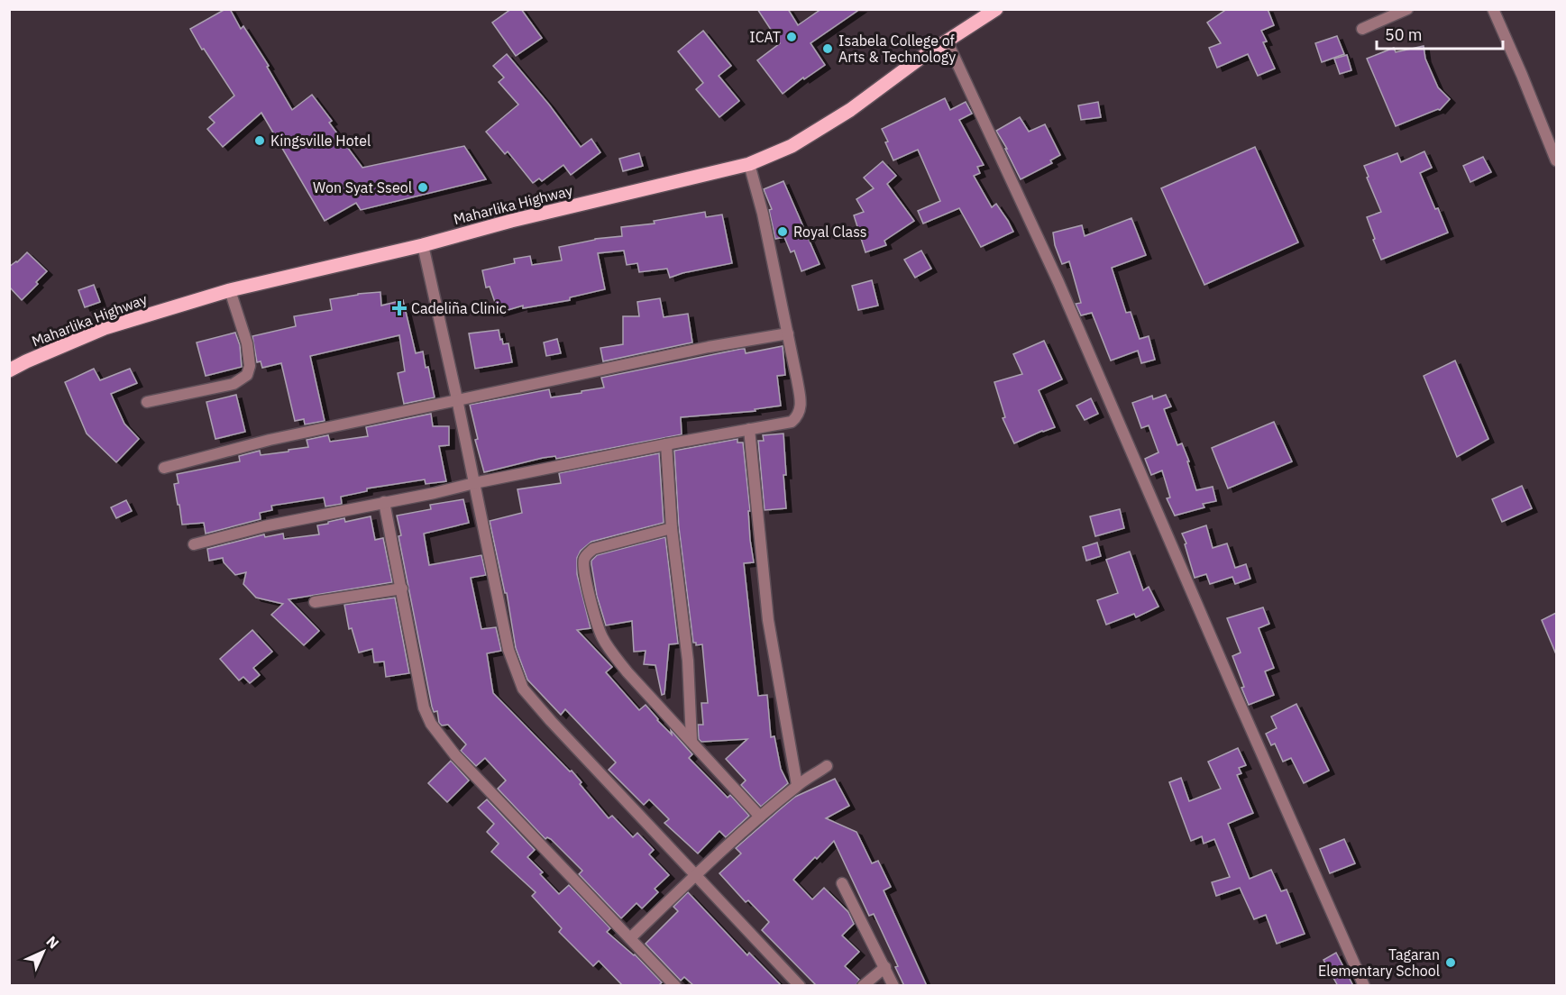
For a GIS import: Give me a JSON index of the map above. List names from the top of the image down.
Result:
{
  "streets": {
    "main road": ["Maharlika Highway"]
  },
  "places": {
    "other": [
      "ICAT",
      "Isabela College of Arts & Technology",
      "Kingsville Hotel",
      "Won Syat Sseol",
      "Royal Class",
      "Tagaran Elementary School"
    ],
    "health": ["Cadeliña Clinic"]
  },
  "scale_bar": "50 m",
  "north": "top right"
}
